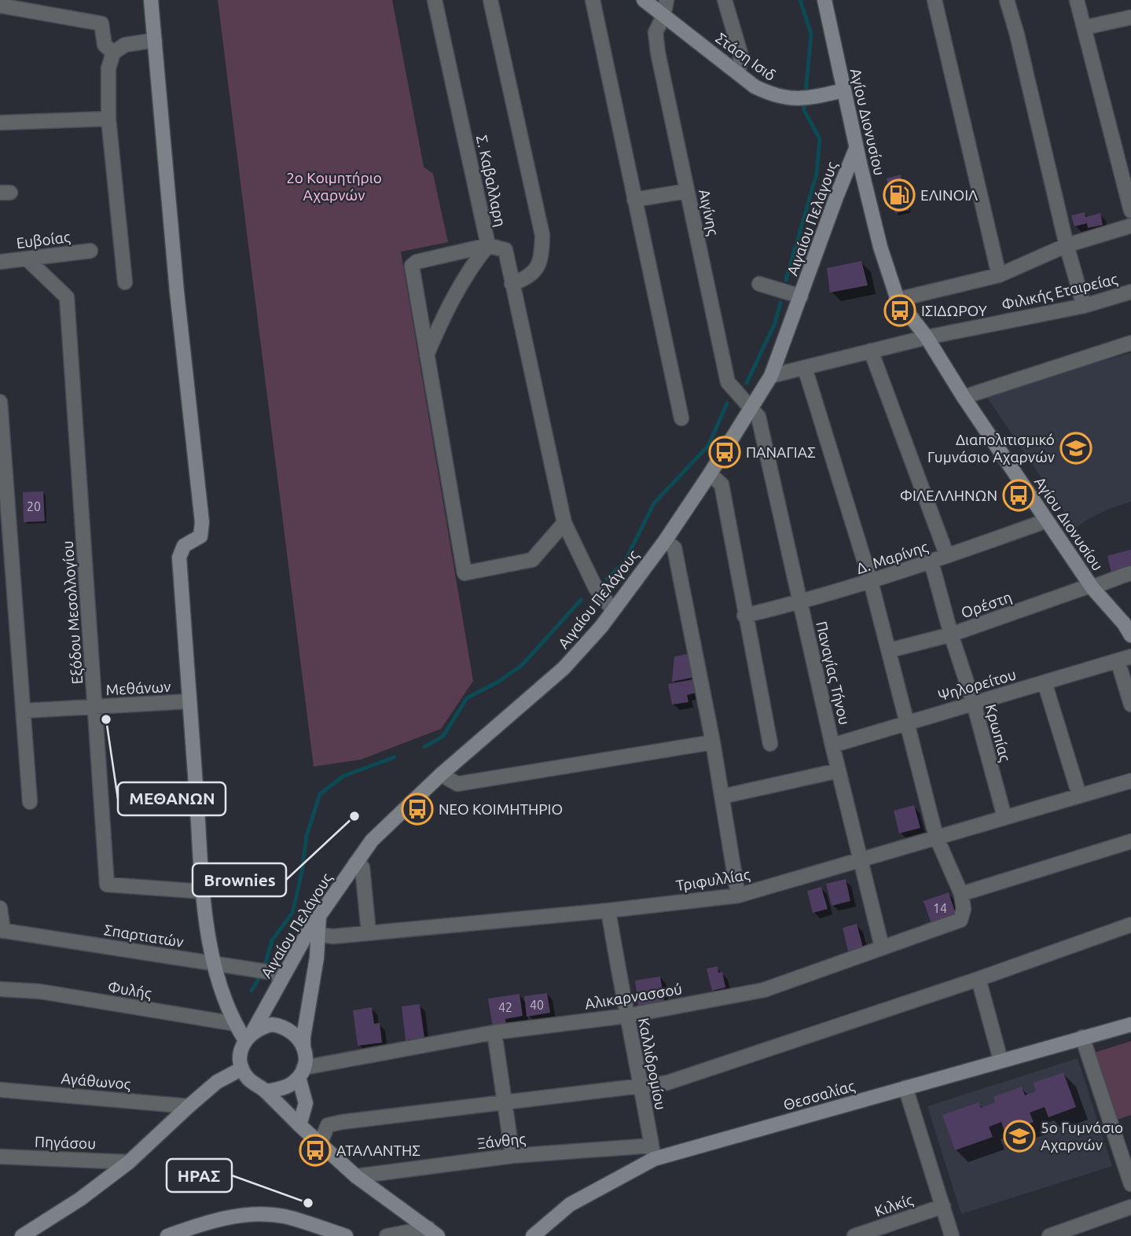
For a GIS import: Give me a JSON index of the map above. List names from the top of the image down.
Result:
{
  "streets": {
    "street": [
      "Στάση Ισιδ",
      "Αγίου Διονυσίου",
      "Σ. Καβαλλαρη",
      "Αιγίνης",
      "Αιγαίου Πελάγους",
      "Ευβοίας",
      "Φιλικής Εταιρείας",
      "Δ. Μαρίνης",
      "Ορέστη",
      "Εξόδου Μεσολλογίου",
      "Παναγίας Τήνου",
      "Ψηλορείτου",
      "Μεθάνων",
      "Κρωπίας",
      "Τριφυλλίας",
      "Σπαρτιατών",
      "Φυλής",
      "Αλικαρνασσού",
      "Καλλιδρομίου",
      "Αγάθωνος",
      "Θεσσαλίας",
      "Ξάνθης",
      "Πηγάσου",
      "Κιλκίς"
    ]
  },
  "crossings": [
    ["Στάση Ισιδ", "Αγίου Διονυσίου"],
    ["Στάση Ισιδ", "Αιγίνης"],
    ["Αγίου Διονυσίου", "Αιγαίου Πελάγους"],
    ["Αγίου Διονυσίου", "Φιλικής Εταιρείας"],
    ["Αγίου Διονυσίου", "Δ. Μαρίνης"],
    ["Αγίου Διονυσίου", "Ορέστη"],
    ["Αιγίνης", "Αιγαίου Πελάγους"],
    ["Αιγίνης", "Παναγίας Τήνου"],
    ["Αιγαίου Πελάγους", "Φιλικής Εταιρείας"],
    ["Αιγαίου Πελάγους", "Παναγίας Τήνου"],
    ["Αιγαίου Πελάγους", "Σπαρτιατών"],
    ["Αιγαίου Πελάγους", "Αλικαρνασσού"],
    ["Ευβοίας", "Εξόδου Μεσολλογίου"],
    ["Δ. Μαρίνης", "Παναγίας Τήνου"],
    ["Δ. Μαρίνης", "Κρωπίας"],
    ["Ορέστη", "Κρωπίας"],
    ["Εξόδου Μεσολλογίου", "Μεθάνων"],
    ["Παναγίας Τήνου", "Ψηλορείτου"],
    ["Παναγίας Τήνου", "Τριφυλλίας"],
    ["Παναγίας Τήνου", "Αλικαρνασσού"],
    ["Ψηλορείτου", "Κρωπίας"],
    ["Κρωπίας", "Τριφυλλίας"],
    ["Τριφυλλίας", "Καλλιδρομίου"],
    ["Αλικαρνασσού", "Καλλιδρομίου"],
    ["Καλλιδρομίου", "Θεσσαλίας"],
    ["Καλλιδρομίου", "Ξάνθης"],
    ["Θεσσαλίας", "Ξάνθης"]
  ],
  "parks": ["2ο Κοιμητήριο Αχαρνών"],
  "places": {
    "fuel station": ["ΕΛΙΝΟΙΛ"],
    "bus stop": [
      "ΙΣΙΔΩΡΟΥ",
      "ΠΑΝΑΓΙΑΣ",
      "ΦΙΛΕΛΛΗΝΩΝ",
      "ΝΕΟ ΚΟΙΜΗΤΗΡΙΟ",
      "ΑΤΑΛΑΝΤΗΣ"
    ],
    "school or university": ["Διαπολιτισμικό Γυμνάσιο Αχαρνών", "5ο Γυμνάσιο Αχαρνών"],
    "other": ["ΜΕΘΑΝΩΝ", "Brownies", "ΗΡΑΣ"]
  },
  "house_numbers": [
    "20",
    "14",
    "40",
    "42"
  ]
}
